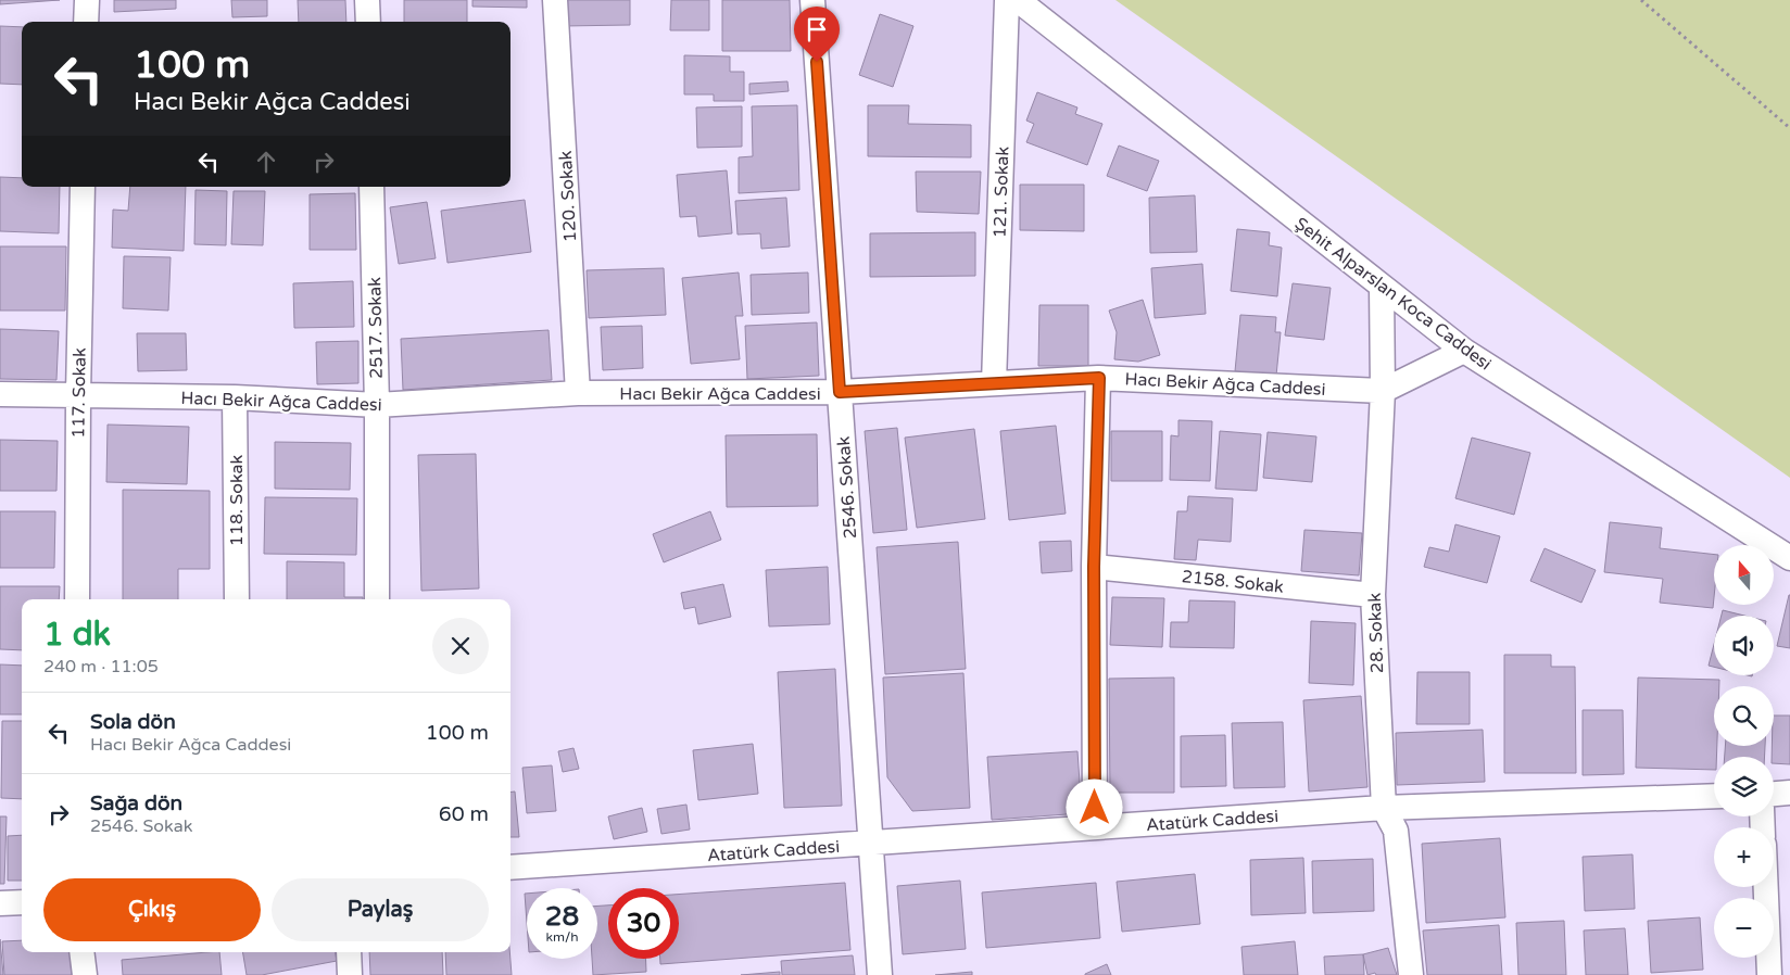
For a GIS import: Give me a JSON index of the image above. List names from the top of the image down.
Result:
{
  "streets": {
    "street": [
      "121. Sokak",
      "120. Sokak",
      "Şehit Alparslan Koca Caddesi",
      "2517. Sokak",
      "Hacı Bekir Ağca Caddesi",
      "117. Sokak",
      "2546. Sokak",
      "118. Sokak",
      "2158. Sokak",
      "28. Sokak",
      "Atatürk Caddesi"
    ]
  },
  "crossings": [
    ["121. Sokak", "Hacı Bekir Ağca Caddesi"],
    ["120. Sokak", "Hacı Bekir Ağca Caddesi"],
    ["Şehit Alparslan Koca Caddesi", "Hacı Bekir Ağca Caddesi"],
    ["Şehit Alparslan Koca Caddesi", "28. Sokak"],
    ["2517. Sokak", "Hacı Bekir Ağca Caddesi"],
    ["Hacı Bekir Ağca Caddesi", "117. Sokak"],
    ["Hacı Bekir Ağca Caddesi", "2546. Sokak"],
    ["Hacı Bekir Ağca Caddesi", "118. Sokak"],
    ["Hacı Bekir Ağca Caddesi", "28. Sokak"],
    ["2546. Sokak", "Atatürk Caddesi"],
    ["2158. Sokak", "28. Sokak"],
    ["28. Sokak", "Atatürk Caddesi"]
  ],
  "north": "top",
  "page": {
    "turn": ["100 m", "Hacı Bekir Ağca Caddesi"],
    "map_buttons": ["+", "−"],
    "heading": ["1 dk", "240 m · 11:05"],
    "list": [
      {
        "name": "Sola dön",
        "note": "Hacı Bekir Ağca Caddesi",
        "value": "100 m"
      },
      {
        "name": "Sağa dön",
        "note": "2546. Sokak",
        "value": "60 m"
      }
    ],
    "buttons": ["Çıkış", "Paylaş"],
    "speed": "28 km/h",
    "limit": "30"
  }
}
